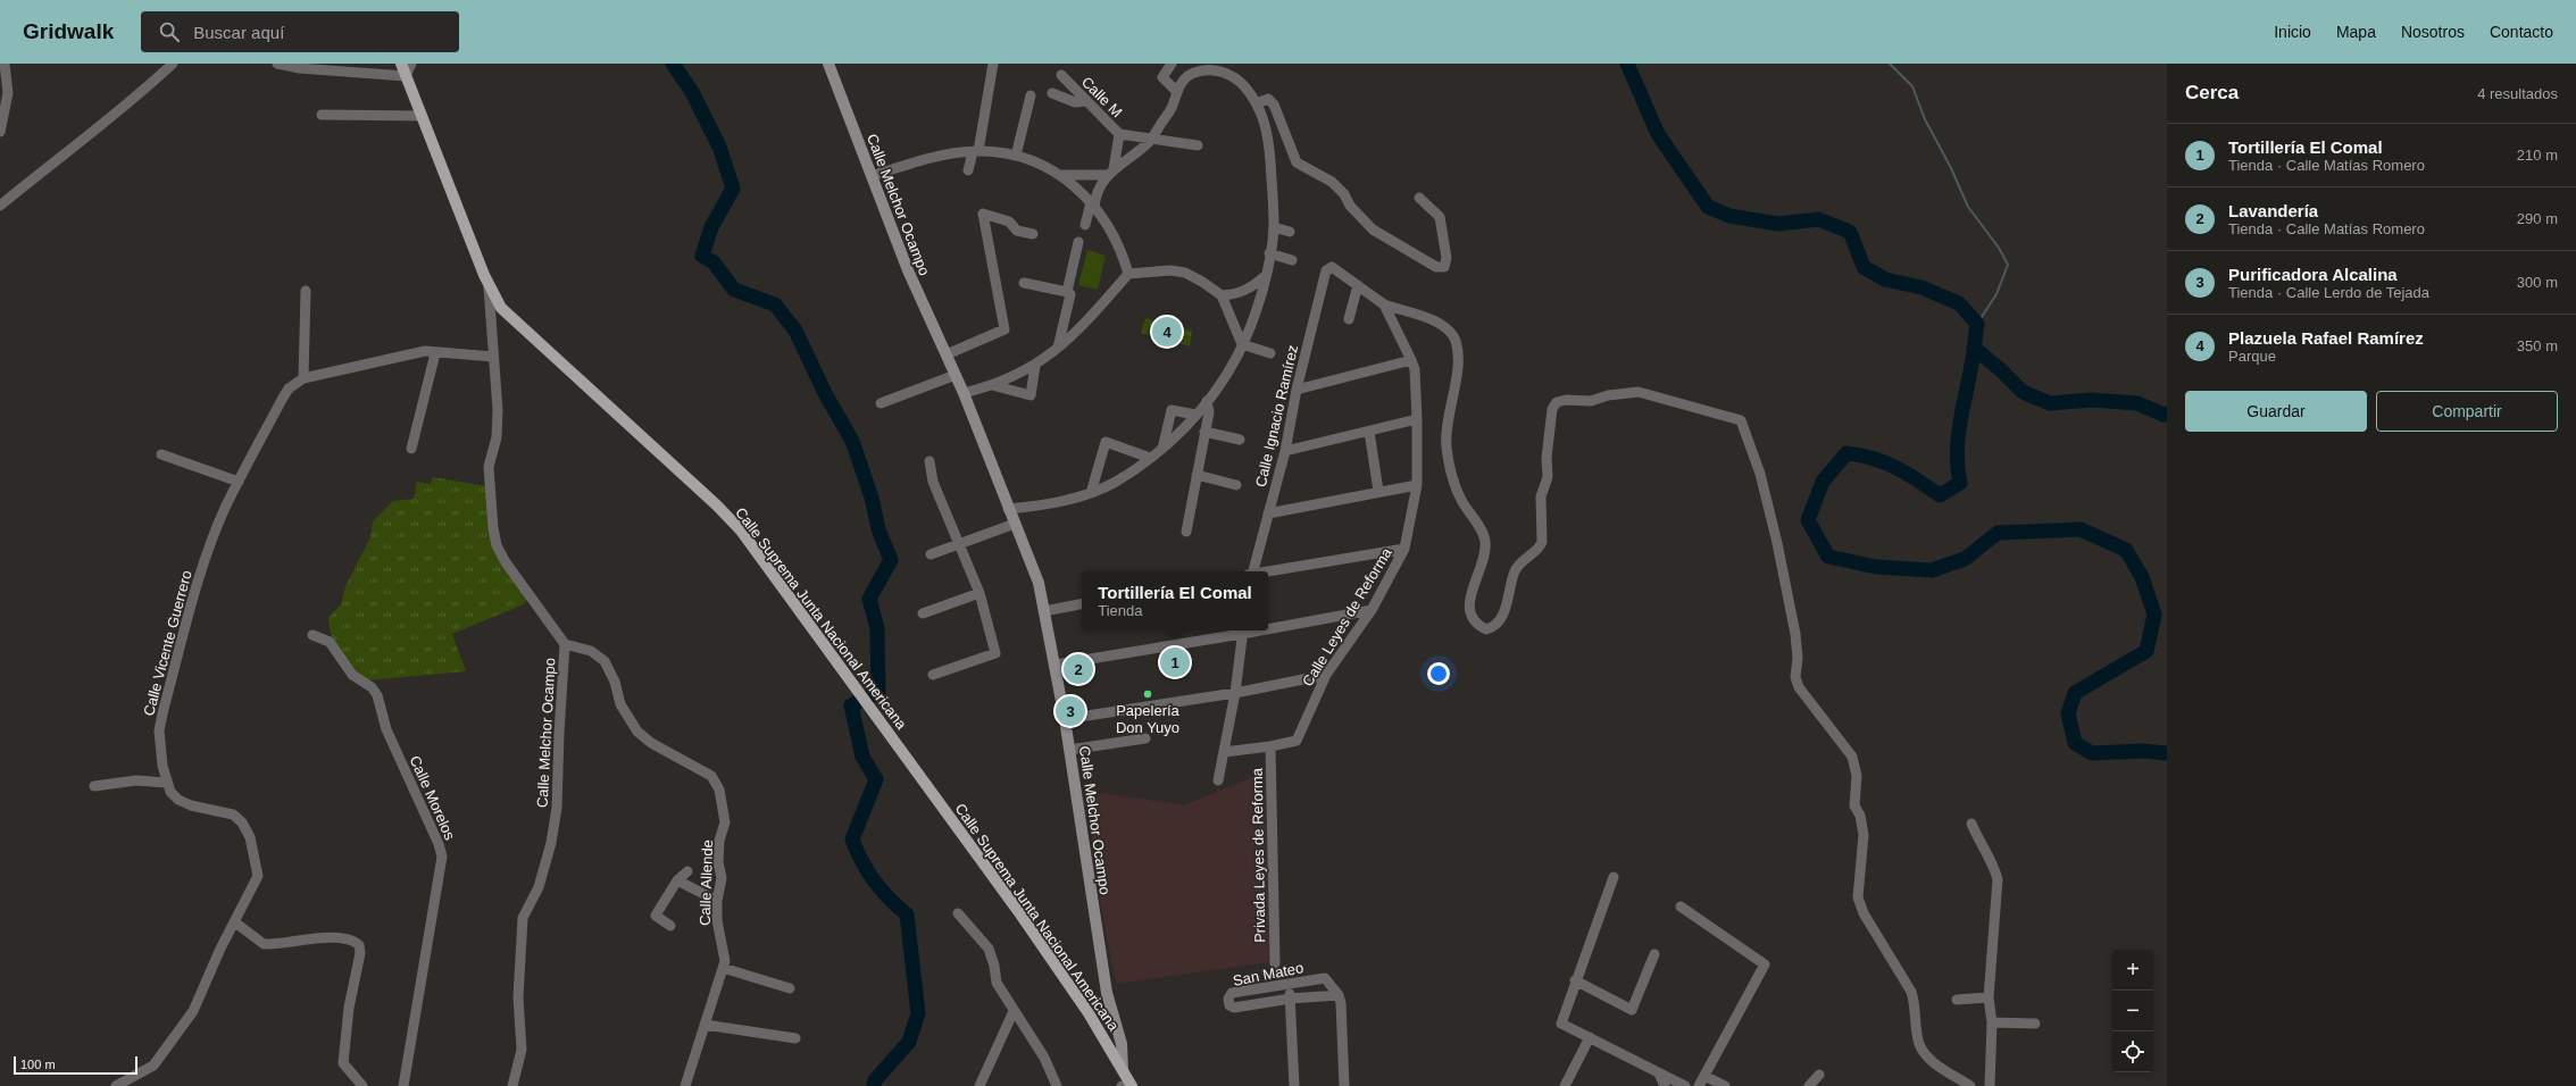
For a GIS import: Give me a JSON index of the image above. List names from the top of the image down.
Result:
{
  "streets": {
    "main road": ["Calle Suprema Junta Nacional Americana"],
    "street": [
      "Calle M",
      "Calle Melchor Ocampo",
      "Calle Ignacio Ramírez",
      "Calle Leyes de Reforma",
      "Calle Vicente Guerrero",
      "Calle Morelos",
      "Privada Leyes de Reforma",
      "Calle Allende",
      "San Mateo"
    ]
  },
  "crossings": [
    ["Calle Melchor Ocampo", "Calle Suprema Junta Nacional Americana"],
    ["Calle Melchor Ocampo", "Calle Vicente Guerrero"],
    ["Calle Melchor Ocampo", "Calle Allende"],
    ["Calle Ignacio Ramírez", "Calle Leyes de Reforma"],
    ["Calle Leyes de Reforma", "Privada Leyes de Reforma"]
  ],
  "places": ["Papelería Don Yuyo"],
  "scale_bar": "100 m",
  "page": {
    "header": "Gridwalk",
    "search": "Buscar aquí",
    "nav": [
      "Inicio",
      "Mapa",
      "Nosotros",
      "Contacto"
    ],
    "heading": ["Cerca", "4 resultados"],
    "list": [
      {
        "mark": "1",
        "name": "Tortillería El Comal",
        "note": "Tienda · Calle Matías Romero",
        "value": "210 m"
      },
      {
        "mark": "2",
        "name": "Lavandería",
        "note": "Tienda · Calle Matías Romero",
        "value": "290 m"
      },
      {
        "mark": "3",
        "name": "Purificadora Alcalina",
        "note": "Tienda · Calle Lerdo de Tejada",
        "value": "300 m"
      },
      {
        "mark": "4",
        "name": "Plazuela Rafael Ramírez",
        "note": "Parque",
        "value": "350 m"
      }
    ],
    "pins": [
      "4",
      "1",
      "2",
      "3"
    ],
    "buttons": ["Guardar", "Compartir"],
    "popup": ["Tortillería El Comal", "Tienda"],
    "map_buttons": ["+", "−"],
    "scale": "100 m"
  }
}
